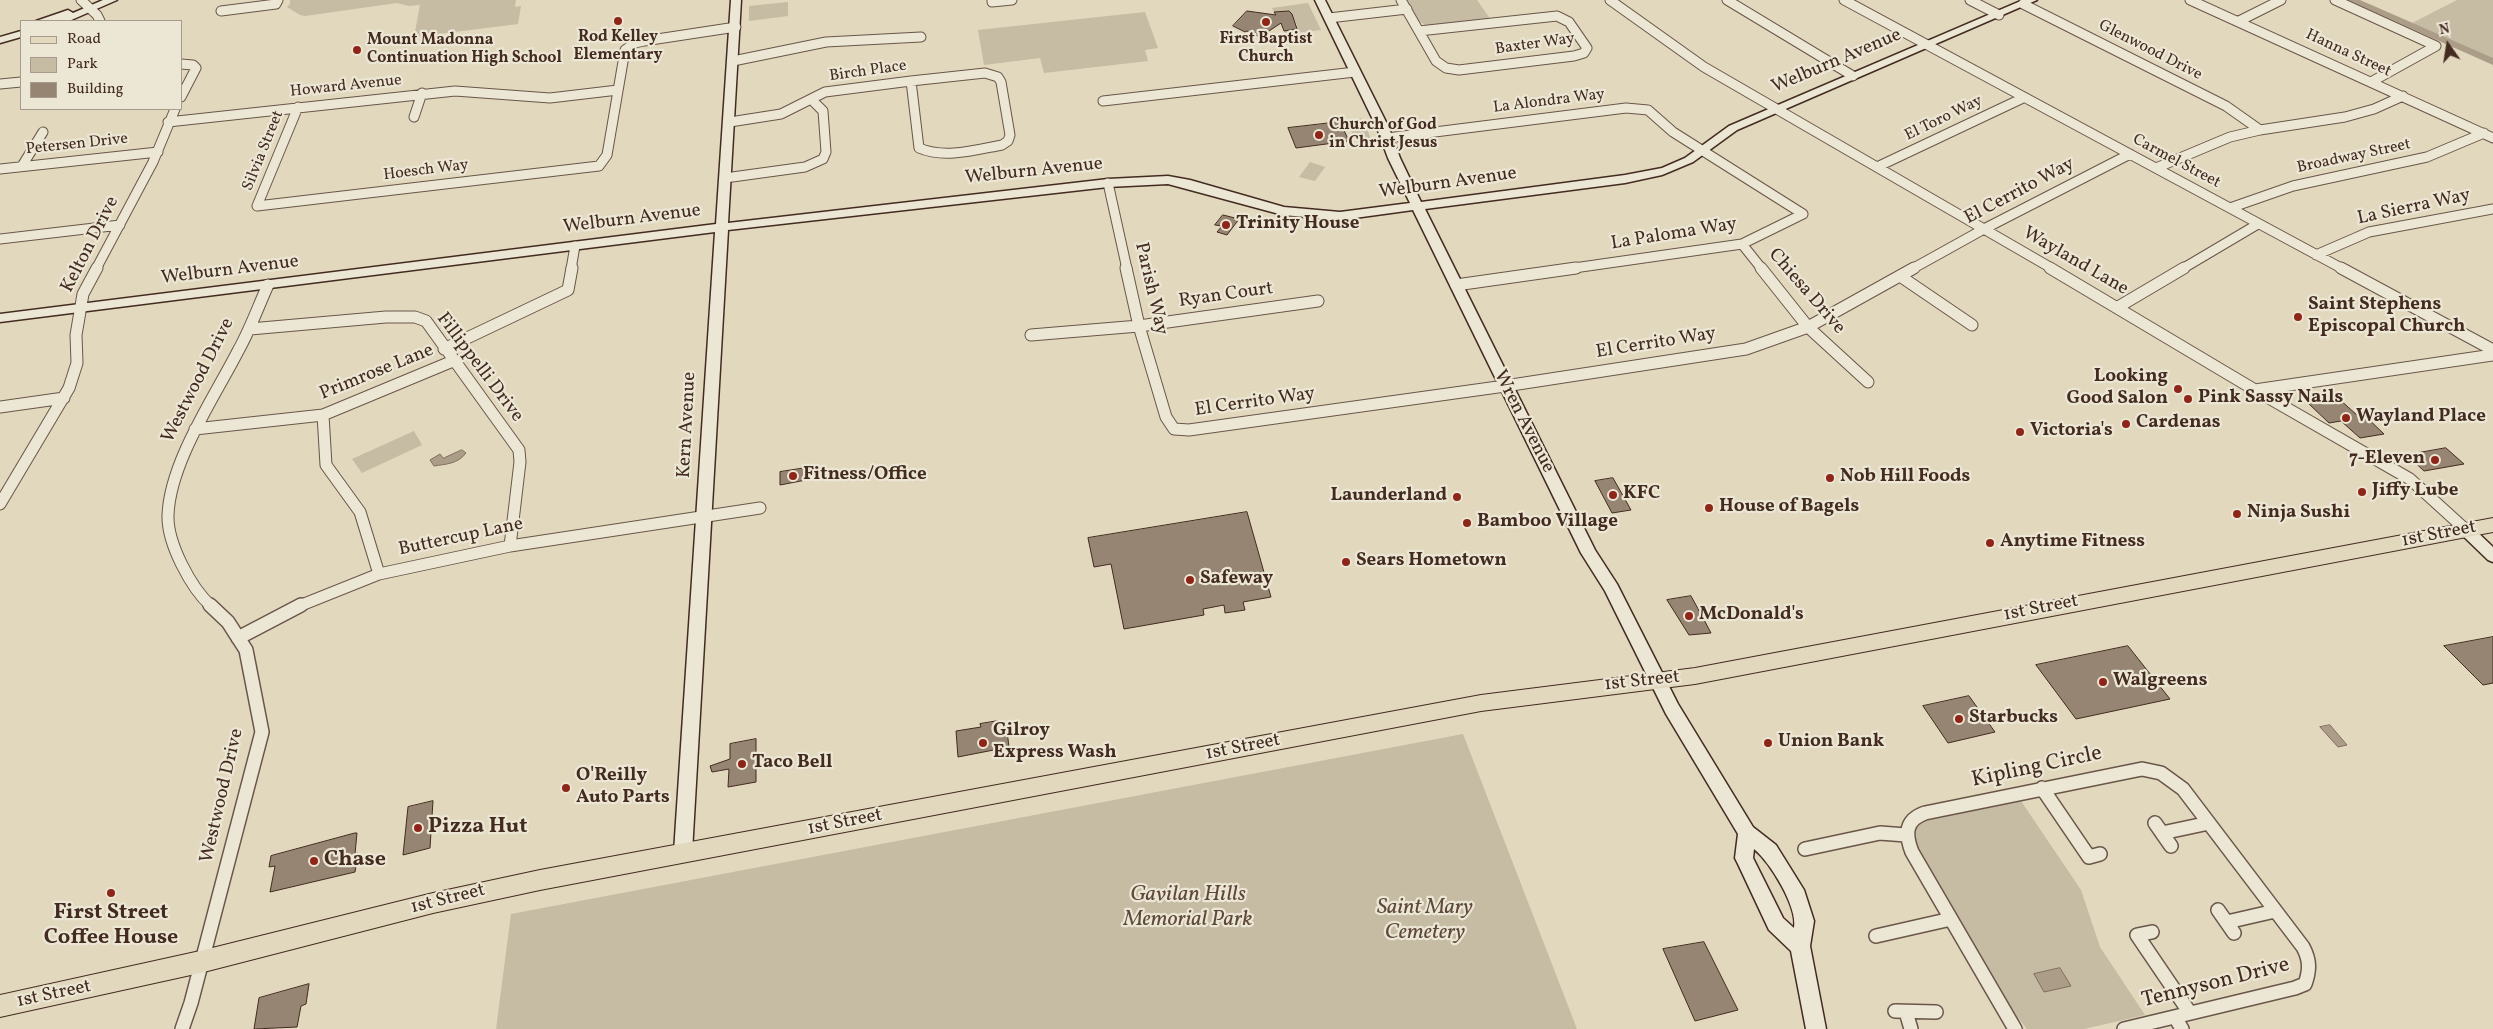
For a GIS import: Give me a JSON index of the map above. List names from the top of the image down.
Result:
{
  "streets": {
    "main road": ["1st Street"],
    "street": [
      "Baxter Way",
      "Glenwood Drive",
      "Hanna Street",
      "Welburn Avenue",
      "Birch Place",
      "Howard Avenue",
      "La Alondra Way",
      "El Toro Way",
      "Petersen Drive",
      "Silvia Street",
      "Broadway Street",
      "Carmel Street",
      "Hoesch Way",
      "El Cerrito Way",
      "La Sierra Way",
      "La Paloma Way",
      "Kelton Drive",
      "Wayland Lane",
      "Parish Way",
      "Chiesa Drive",
      "Ryan Court",
      "Fillippelli Drive",
      "Primrose Lane",
      "Westwood Drive",
      "Wren Avenue",
      "Kern Avenue",
      "Buttercup Lane",
      "Kipling Circle",
      "Tennyson Drive"
    ]
  },
  "crossings": [
    ["Glenwood Drive", "Welburn Avenue"],
    ["Hanna Street", "Broadway Street"],
    ["Welburn Avenue", "La Alondra Way"],
    ["Welburn Avenue", "Carmel Street"],
    ["Welburn Avenue", "La Paloma Way"],
    ["Welburn Avenue", "Kelton Drive"],
    ["Welburn Avenue", "Wayland Lane"],
    ["Welburn Avenue", "Parish Way"],
    ["Welburn Avenue", "Westwood Drive"],
    ["Welburn Avenue", "Wren Avenue"],
    ["Welburn Avenue", "Kern Avenue"],
    ["Birch Place", "Kern Avenue"],
    ["Howard Avenue", "Silvia Street"],
    ["Howard Avenue", "Hoesch Way"],
    ["Howard Avenue", "Kelton Drive"],
    ["La Alondra Way", "La Paloma Way"],
    ["La Alondra Way", "Wren Avenue"],
    ["El Toro Way", "Carmel Street"],
    ["El Toro Way", "Wayland Lane"],
    ["Petersen Drive", "Kelton Drive"],
    ["Silvia Street", "Hoesch Way"],
    ["Broadway Street", "Carmel Street"],
    ["Carmel Street", "El Cerrito Way"],
    ["Carmel Street", "La Sierra Way"],
    ["El Cerrito Way", "Wayland Lane"],
    ["El Cerrito Way", "Parish Way"],
    ["El Cerrito Way", "Chiesa Drive"],
    ["El Cerrito Way", "Wren Avenue"],
    ["La Paloma Way", "Chiesa Drive"],
    ["La Paloma Way", "Wren Avenue"],
    ["Wayland Lane", "1st Street"],
    ["Parish Way", "Ryan Court"],
    ["Fillippelli Drive", "Primrose Lane"],
    ["Fillippelli Drive", "Westwood Drive"],
    ["Fillippelli Drive", "Buttercup Lane"],
    ["Primrose Lane", "Westwood Drive"],
    ["Westwood Drive", "1st Street"],
    ["Westwood Drive", "Buttercup Lane"],
    ["Wren Avenue", "1st Street"],
    ["Kern Avenue", "1st Street"],
    ["Kern Avenue", "Buttercup Lane"],
    ["Kipling Circle", "Tennyson Drive"]
  ],
  "parks": ["Gavilan Hills Memorial Park", "Saint Mary Cemetery"],
  "places": [
    "Rod Kelley Elementary",
    "First Baptist Church",
    "Mount Madonna Continuation High School",
    "Church of God in Christ Jesus",
    "Trinity House",
    "Saint Stephens Episcopal Church",
    "Looking Good Salon",
    "Pink Sassy Nails",
    "Wayland Place",
    "Cardenas",
    "Victoria's",
    "7-Eleven",
    "Fitness/Office",
    "Nob Hill Foods",
    "Jiffy Lube",
    "KFC",
    "Launderland",
    "House of Bagels",
    "Ninja Sushi",
    "Bamboo Village",
    "Anytime Fitness",
    "Sears Hometown",
    "Safeway",
    "McDonald's",
    "Walgreens",
    "Starbucks",
    "Gilroy Express Wash",
    "Union Bank",
    "Taco Bell",
    "O'Reilly Auto Parts",
    "Pizza Hut",
    "Chase",
    "First Street Coffee House"
  ],
  "legend": ["Road", "Park", "Building"],
  "north": "top"
}
